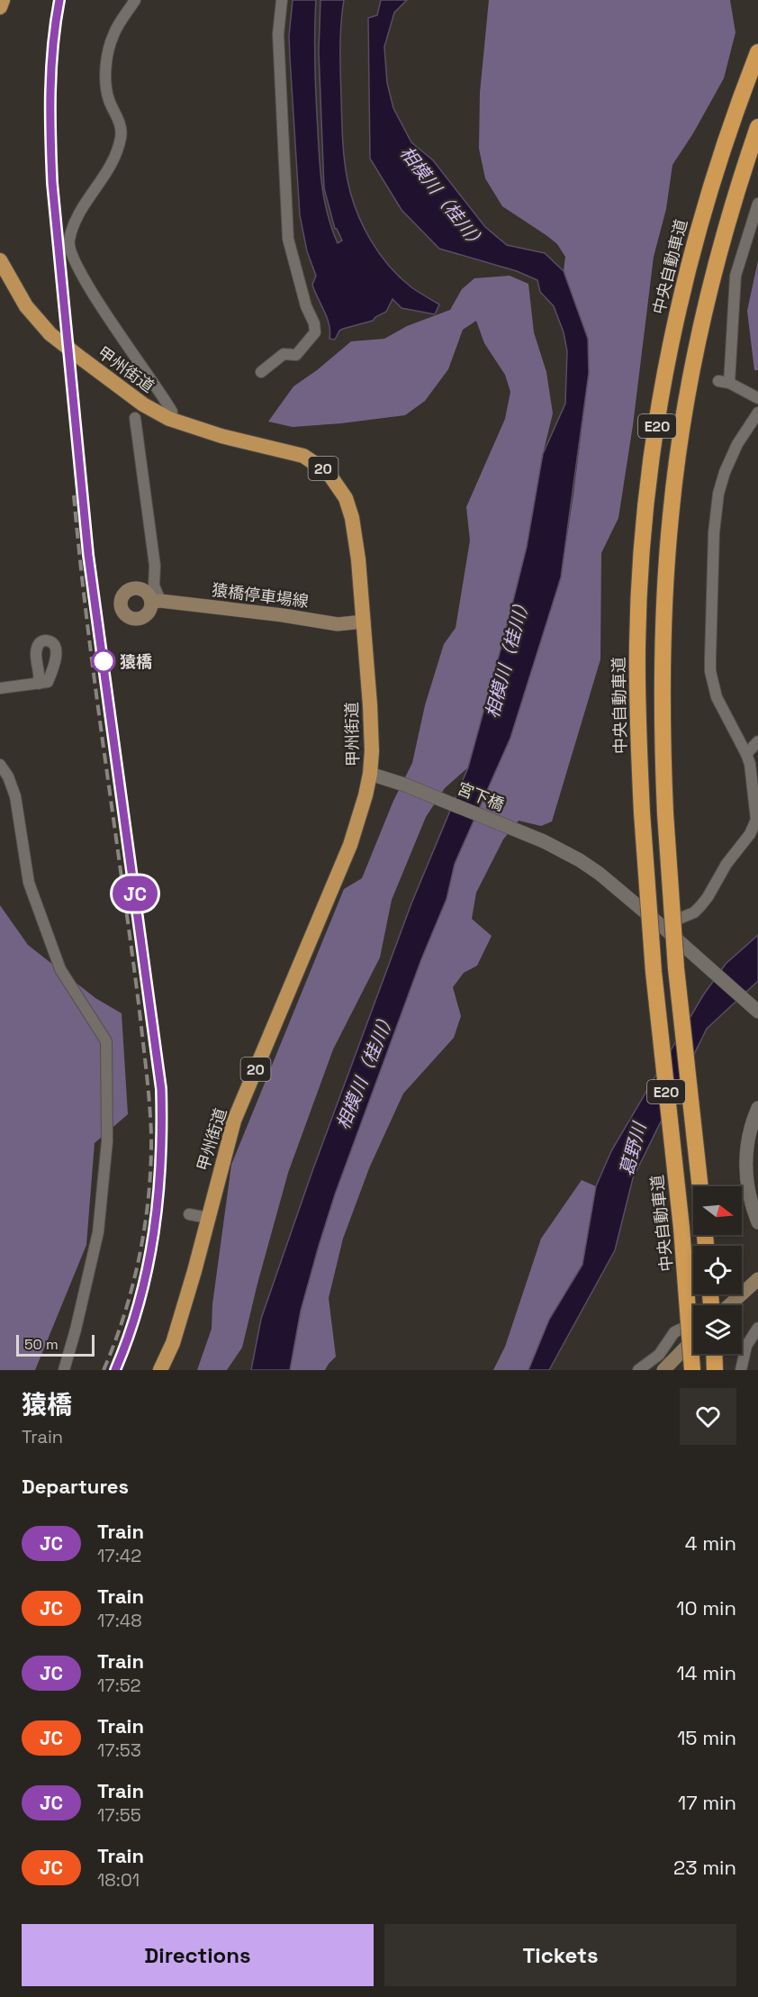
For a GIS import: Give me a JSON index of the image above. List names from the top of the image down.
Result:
{
  "streets": {
    "highway": [
      "中央自動車道",
      "甲州街道",
      "E20",
      "20"
    ],
    "main road": ["猿橋停車場線"],
    "street": ["宮下橋"]
  },
  "crossings": [
    ["甲州街道", "猿橋停車場線"],
    ["甲州街道", "宮下橋"]
  ],
  "water": ["相模川（桂川）", "葛野川"],
  "places": ["猿橋"],
  "scale_bar": "50 m",
  "north": "right",
  "page": {
    "on_map": "JC",
    "scale": "50 m",
    "heading": [
      ["猿橋", "Train"],
      "Departures"
    ],
    "list": [
      {
        "mark": "JC",
        "name": "Train",
        "note": "17:42",
        "value": "4 min"
      },
      {
        "mark": "JC",
        "name": "Train",
        "note": "17:48",
        "value": "10 min"
      },
      {
        "mark": "JC",
        "name": "Train",
        "note": "17:52",
        "value": "14 min"
      },
      {
        "mark": "JC",
        "name": "Train",
        "note": "17:53",
        "value": "15 min"
      },
      {
        "mark": "JC",
        "name": "Train",
        "note": "17:55",
        "value": "17 min"
      },
      {
        "mark": "JC",
        "name": "Train",
        "note": "18:01",
        "value": "23 min"
      }
    ],
    "buttons": ["Directions", "Tickets"]
  }
}
